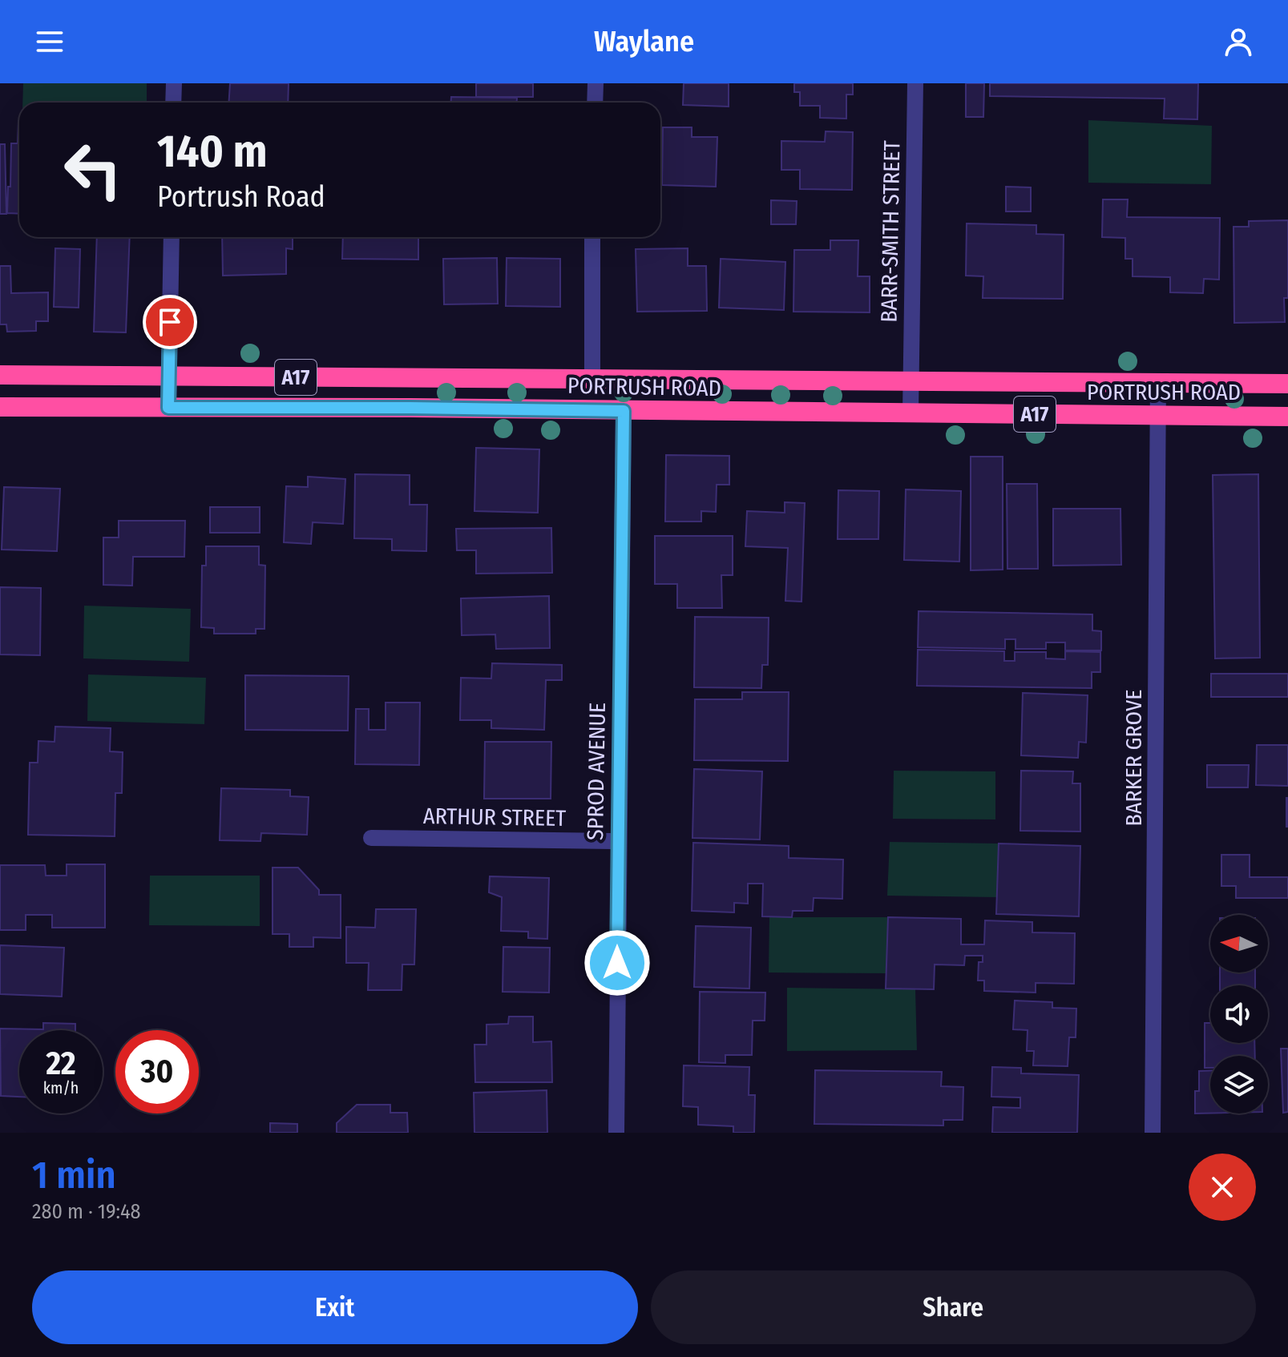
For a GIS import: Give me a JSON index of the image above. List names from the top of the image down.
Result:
{
  "streets": {
    "highway": ["A17", "PORTRUSH ROAD"],
    "street": [
      "BARR-SMITH STREET",
      "BARKER GROVE",
      "SPROD AVENUE",
      "ARTHUR STREET"
    ]
  },
  "crossings": [
    ["BARR-SMITH STREET", "PORTRUSH ROAD"],
    ["PORTRUSH ROAD", "BARKER GROVE"],
    ["PORTRUSH ROAD", "SPROD AVENUE"],
    ["SPROD AVENUE", "ARTHUR STREET"]
  ],
  "north": "left",
  "page": {
    "header": "Waylane",
    "turn": ["140 m", "Portrush Road"],
    "speed": "22 km/h",
    "limit": "30",
    "heading": ["1 min", "280 m · 19:48"],
    "buttons": ["Exit", "Share"]
  }
}
